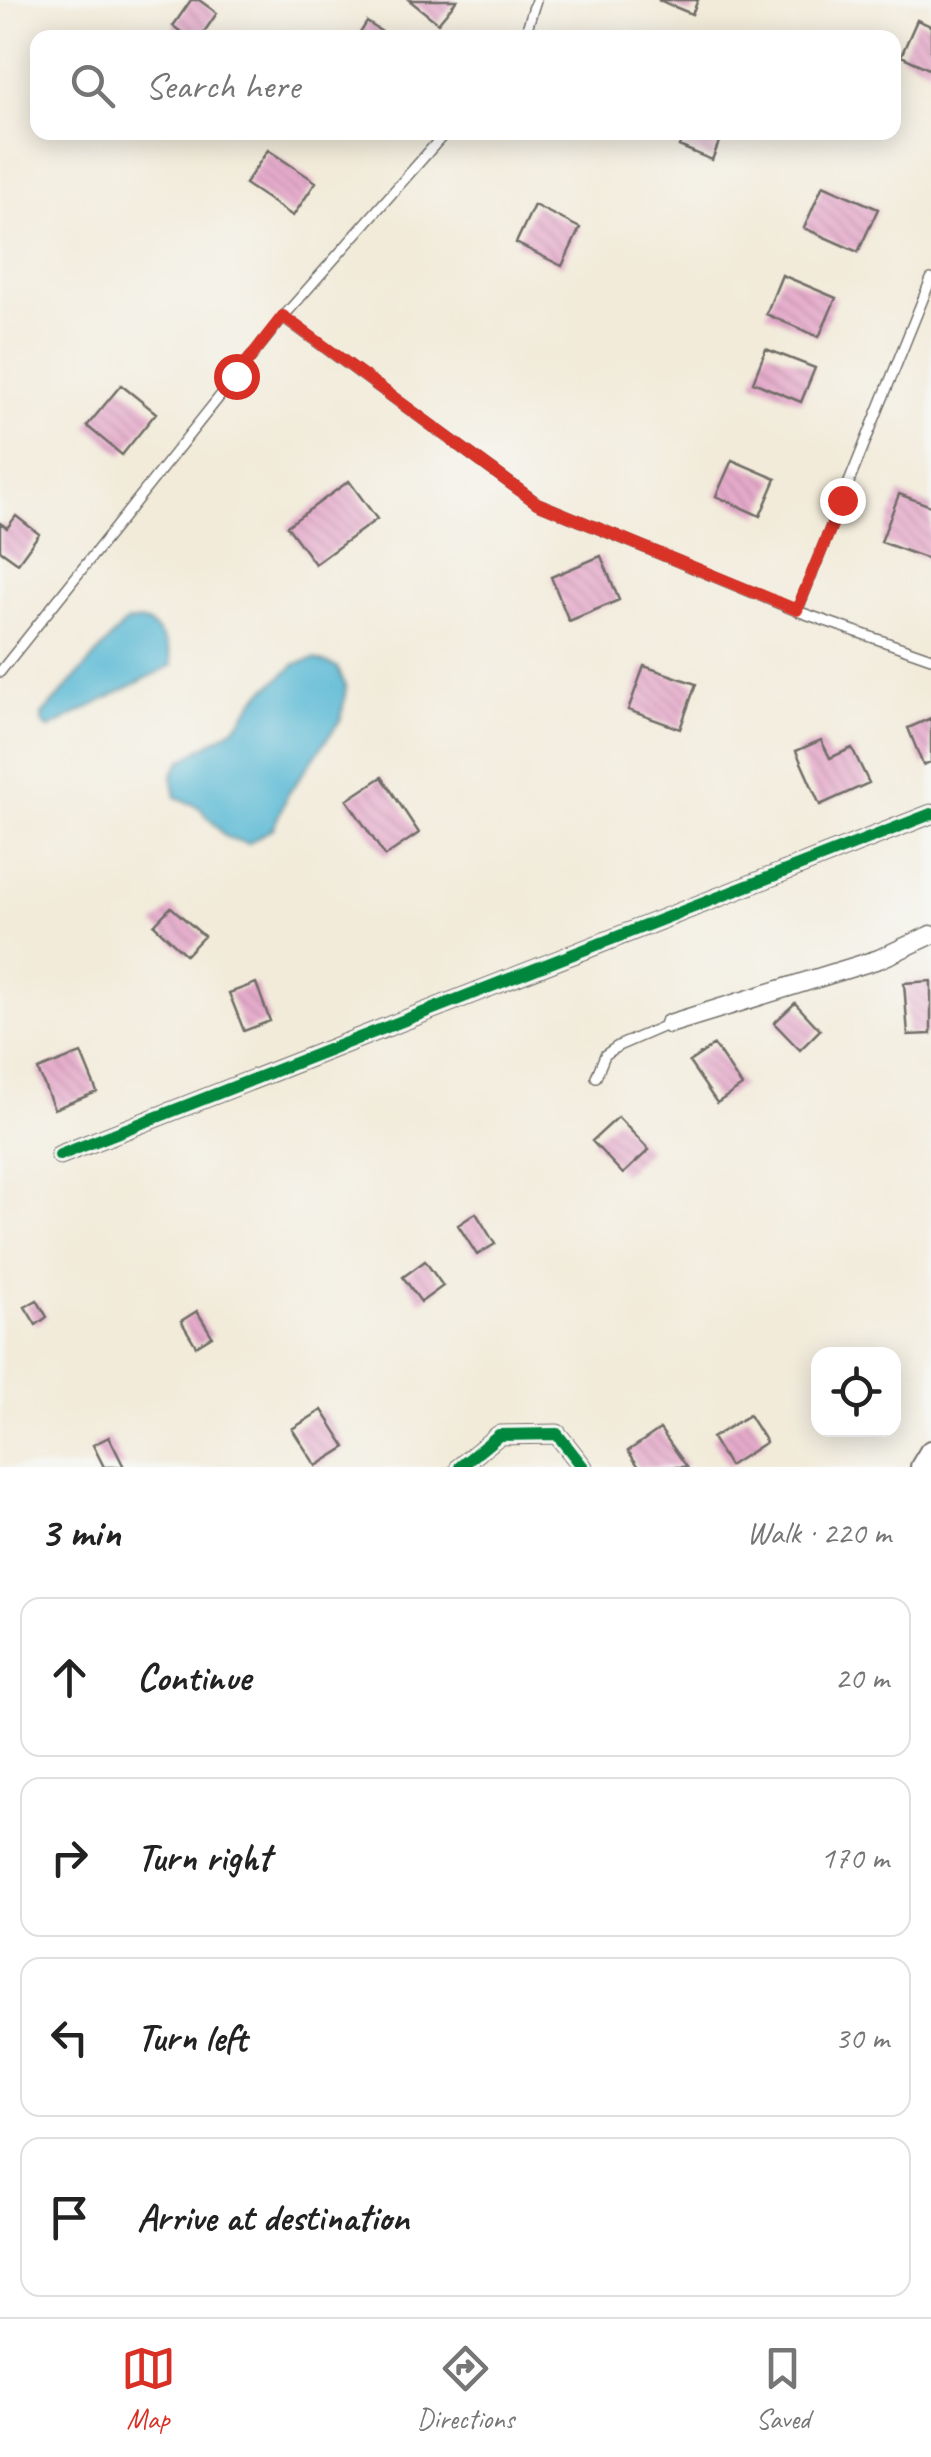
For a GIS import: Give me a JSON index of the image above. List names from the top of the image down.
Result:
{
  "page": {
    "search": "Search here",
    "heading": ["3 min", "Walk · 220 m"],
    "list": [
      ["Continue", "20 m"],
      ["Turn right", "170 m"],
      ["Turn left", "30 m"],
      "Arrive at destination"
    ],
    "nav": ["Map", "Directions", "Saved"]
  }
}
